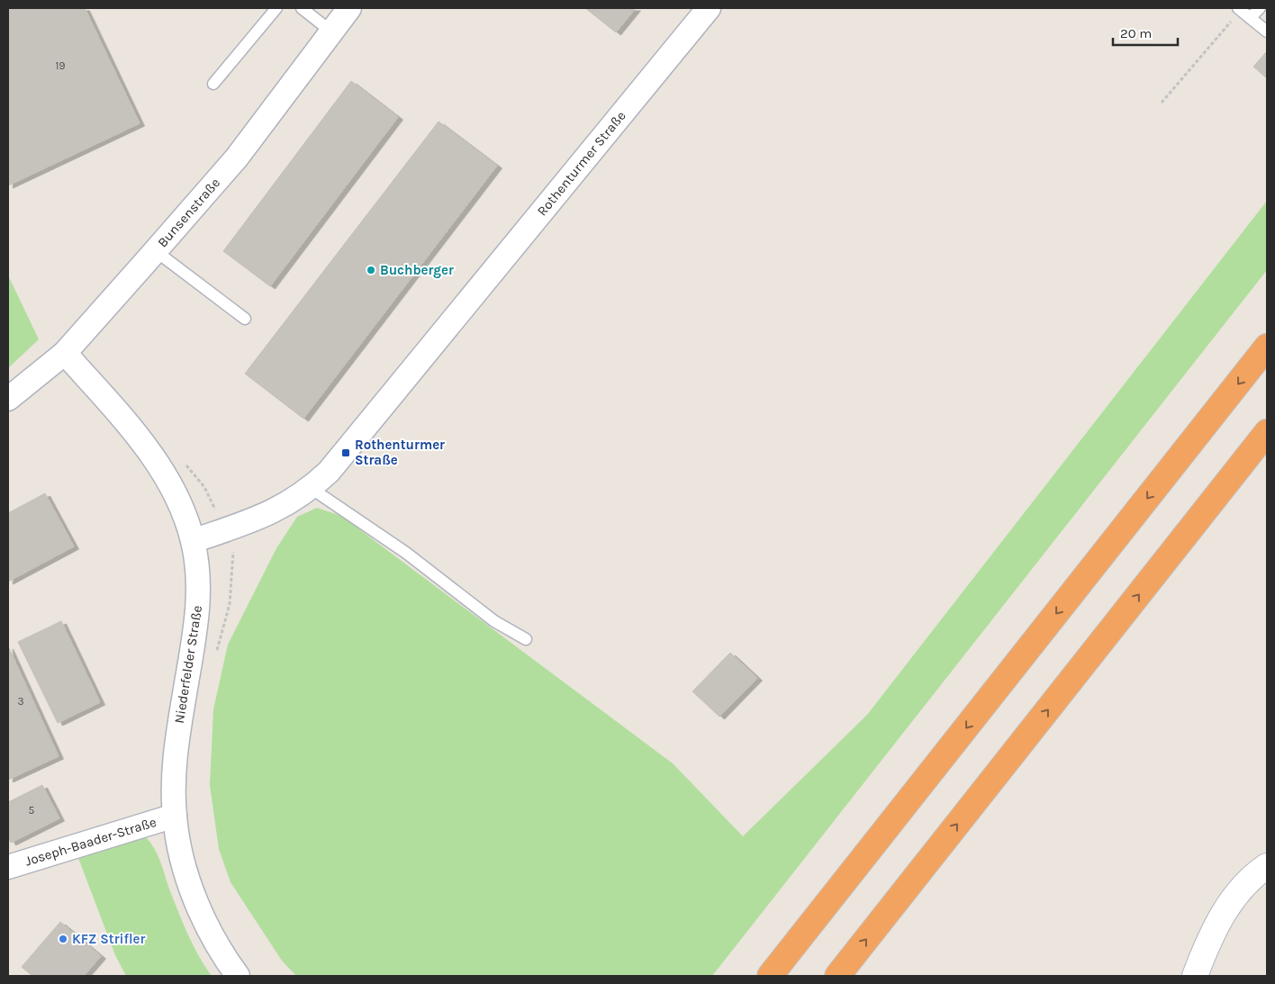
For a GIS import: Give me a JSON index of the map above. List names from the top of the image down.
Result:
{
  "streets": {
    "street": [
      "Rothenturmer Straße",
      "Bunsenstraße",
      "Niederfelder Straße",
      "Joseph-Baader-Straße"
    ]
  },
  "crossings": [
    ["Rothenturmer Straße", "Niederfelder Straße"],
    ["Bunsenstraße", "Niederfelder Straße"],
    ["Niederfelder Straße", "Joseph-Baader-Straße"]
  ],
  "places": {
    "other": ["Buchberger", "KFZ Strifler"],
    "transit": ["Rothenturmer Straße"]
  },
  "house_numbers": ["19", "3", "5"],
  "scale_bar": "20 m"
}
